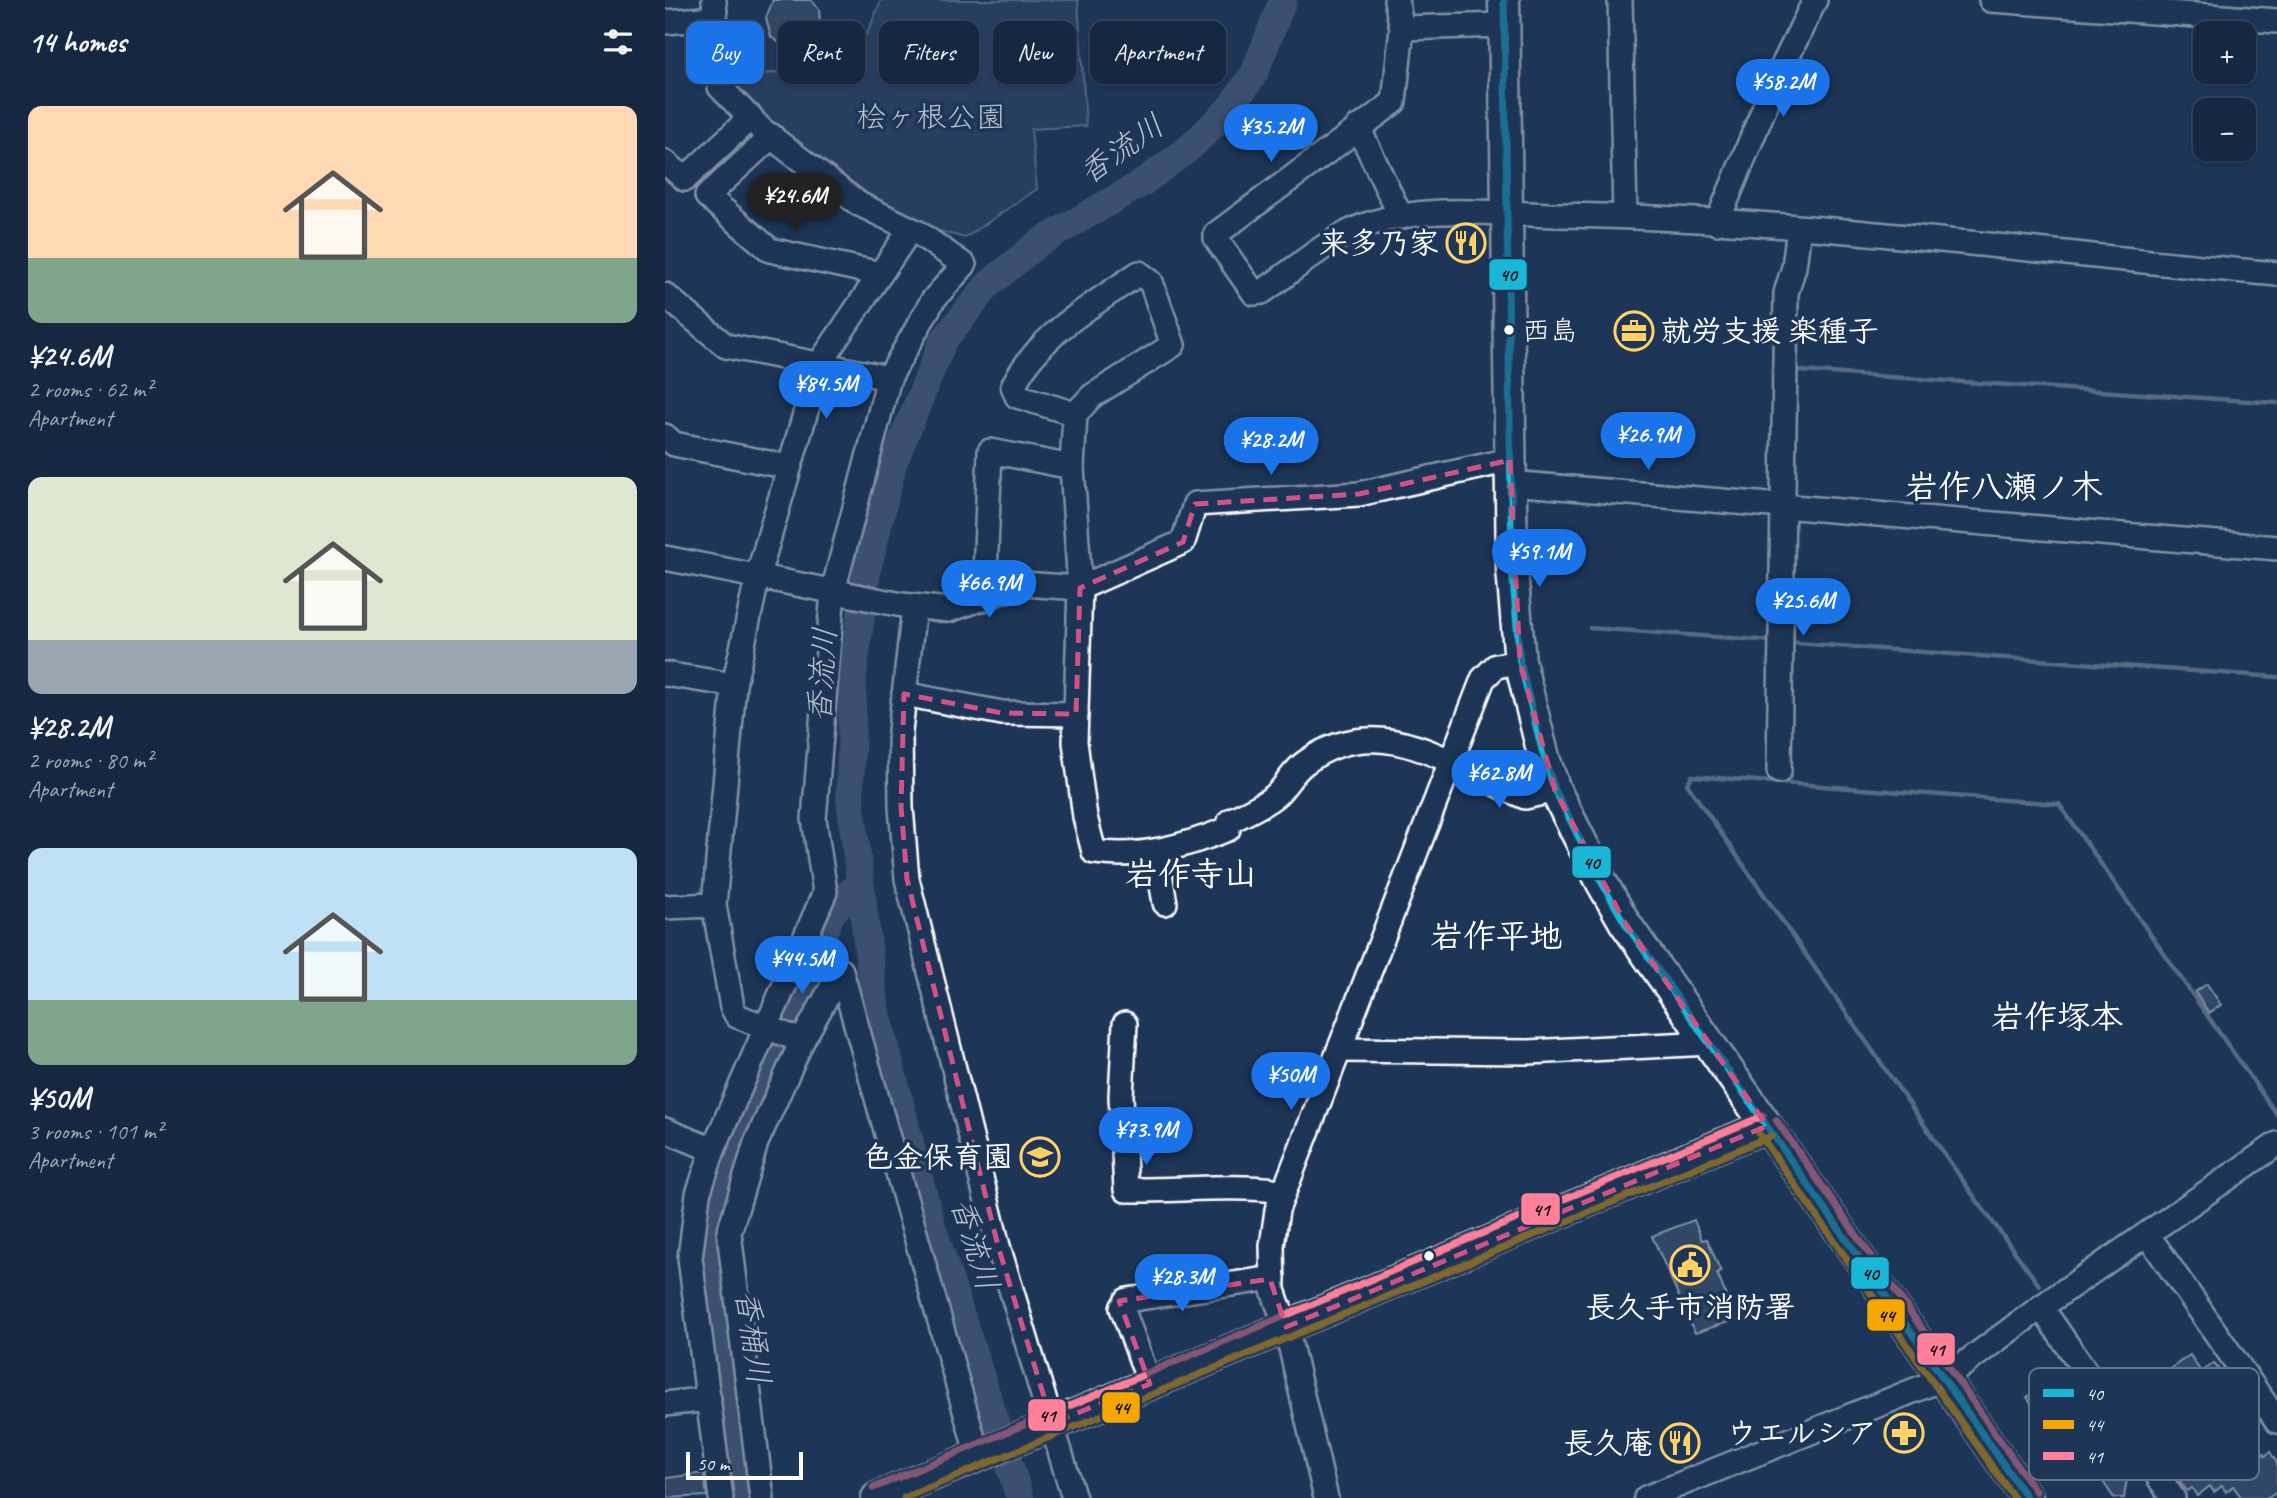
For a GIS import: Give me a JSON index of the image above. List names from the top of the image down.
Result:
{
  "districts": [
    "岩作八瀬ノ木",
    "岩作寺山",
    "岩作平地",
    "岩作塚本"
  ],
  "water": ["香流川", "香桶川"],
  "parks": ["桧ヶ根公園"],
  "places": {
    "restaurant": ["来多乃家", "長久庵"],
    "other": ["西島"],
    "office": ["就労支援 楽種子"],
    "school or university": ["色金保育園"],
    "public building": ["長久手市消防署"],
    "pharmacy": ["ウエルシア"]
  },
  "lines": ["transit line 40", "transit line 41", "transit line 44"],
  "legend": ["40", "44", "41"],
  "scale_bar": "50 m",
  "page": {
    "heading": "14 homes",
    "map_buttons": ["+", "−"],
    "chip": [
      "Buy",
      "Rent",
      "Filters",
      "New",
      "Apartment"
    ],
    "price": [
      "¥58.2M",
      "¥35.2M",
      "¥24.6M",
      "¥84.5M",
      "¥26.9M",
      "¥28.2M",
      "¥59.1M",
      "¥66.9M",
      "¥25.6M",
      "¥62.8M",
      "¥44.5M",
      "¥50M",
      "¥73.9M",
      "¥28.3M"
    ],
    "list": [
      {
        "name": "¥24.6M",
        "note": "2 rooms · 62 m² · Apartment"
      },
      {
        "name": "¥28.2M",
        "note": "2 rooms · 80 m² · Apartment"
      },
      {
        "name": "¥50M",
        "note": "3 rooms · 101 m² · Apartment"
      }
    ],
    "scale": "50 m"
  }
}
